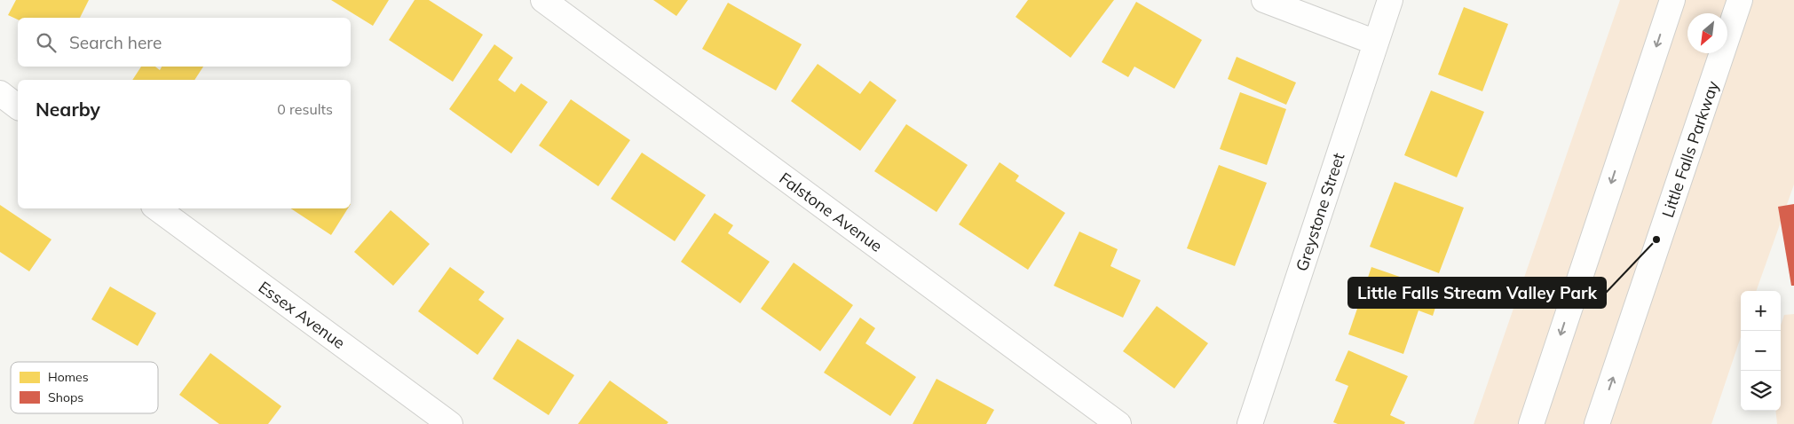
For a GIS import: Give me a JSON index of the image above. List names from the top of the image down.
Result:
{
  "streets": {
    "street": [
      "Little Falls Parkway",
      "Falstone Avenue",
      "Greystone Street",
      "Essex Avenue"
    ]
  },
  "places": ["Little Falls Stream Valley Park"],
  "legend": ["Homes", "Shops"],
  "north": "bottom left",
  "page": {
    "search": "Search here",
    "heading": ["Nearby", "0 results"],
    "map_buttons": ["+", "−"]
  }
}
